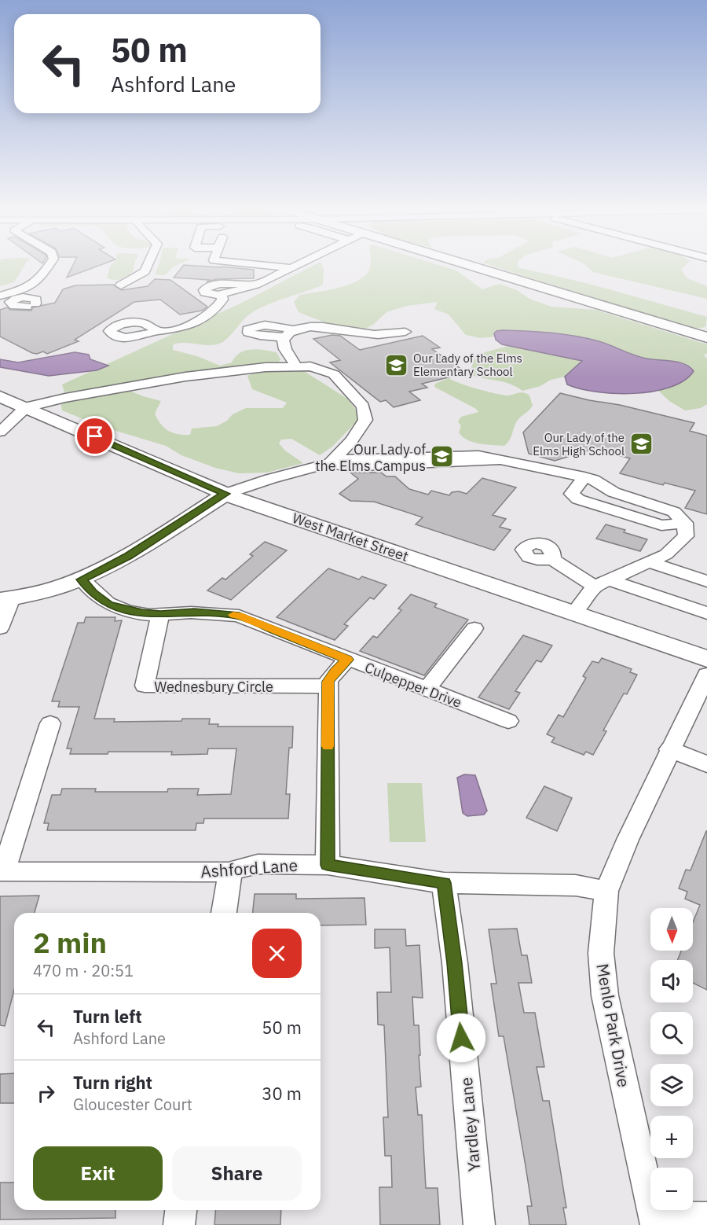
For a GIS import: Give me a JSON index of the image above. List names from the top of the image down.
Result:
{
  "streets": {
    "main road": ["West Market Street"],
    "street": [
      "Culpepper Drive",
      "Wednesbury Circle",
      "Ashford Lane",
      "Menlo Park Drive",
      "Yardley Lane"
    ]
  },
  "crossings": [
    ["Culpepper Drive", "Wednesbury Circle"],
    ["Ashford Lane", "Menlo Park Drive"],
    ["Ashford Lane", "Yardley Lane"]
  ],
  "places": {
    "school or university": ["Our Lady of the Elms Elementary School", "Our Lady of the Elms High School", "Our Lady of the Elms Campus"]
  },
  "north": "bottom",
  "page": {
    "turn": ["50 m", "Ashford Lane"],
    "map_buttons": ["+", "−"],
    "heading": ["2 min", "470 m · 20:51"],
    "list": [
      {
        "name": "Turn left",
        "note": "Ashford Lane",
        "value": "50 m"
      },
      {
        "name": "Turn right",
        "note": "Gloucester Court",
        "value": "30 m"
      }
    ],
    "buttons": ["Exit", "Share"]
  }
}
